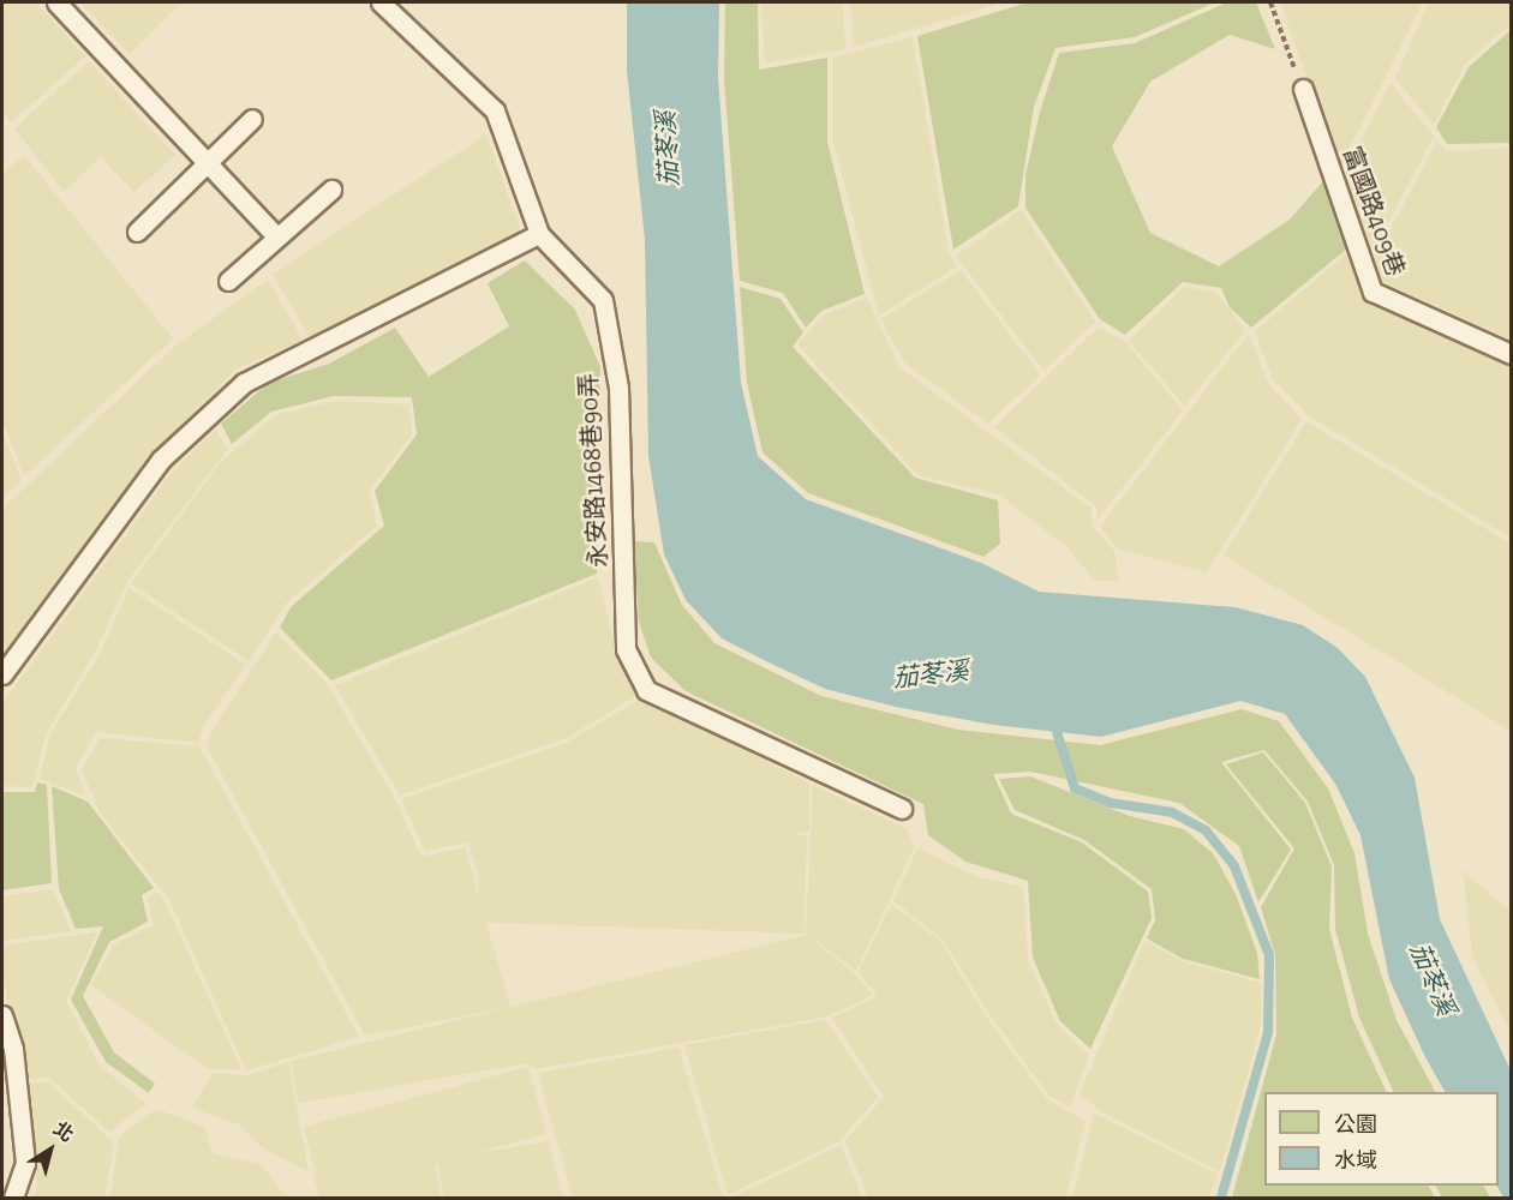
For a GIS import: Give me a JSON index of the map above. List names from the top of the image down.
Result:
{
  "streets": {
    "lane": ["富國路409巷", "永安路1468巷90弄"]
  },
  "water": ["茄苳溪"],
  "legend": ["公園", "水域"],
  "north": "top right"
}
